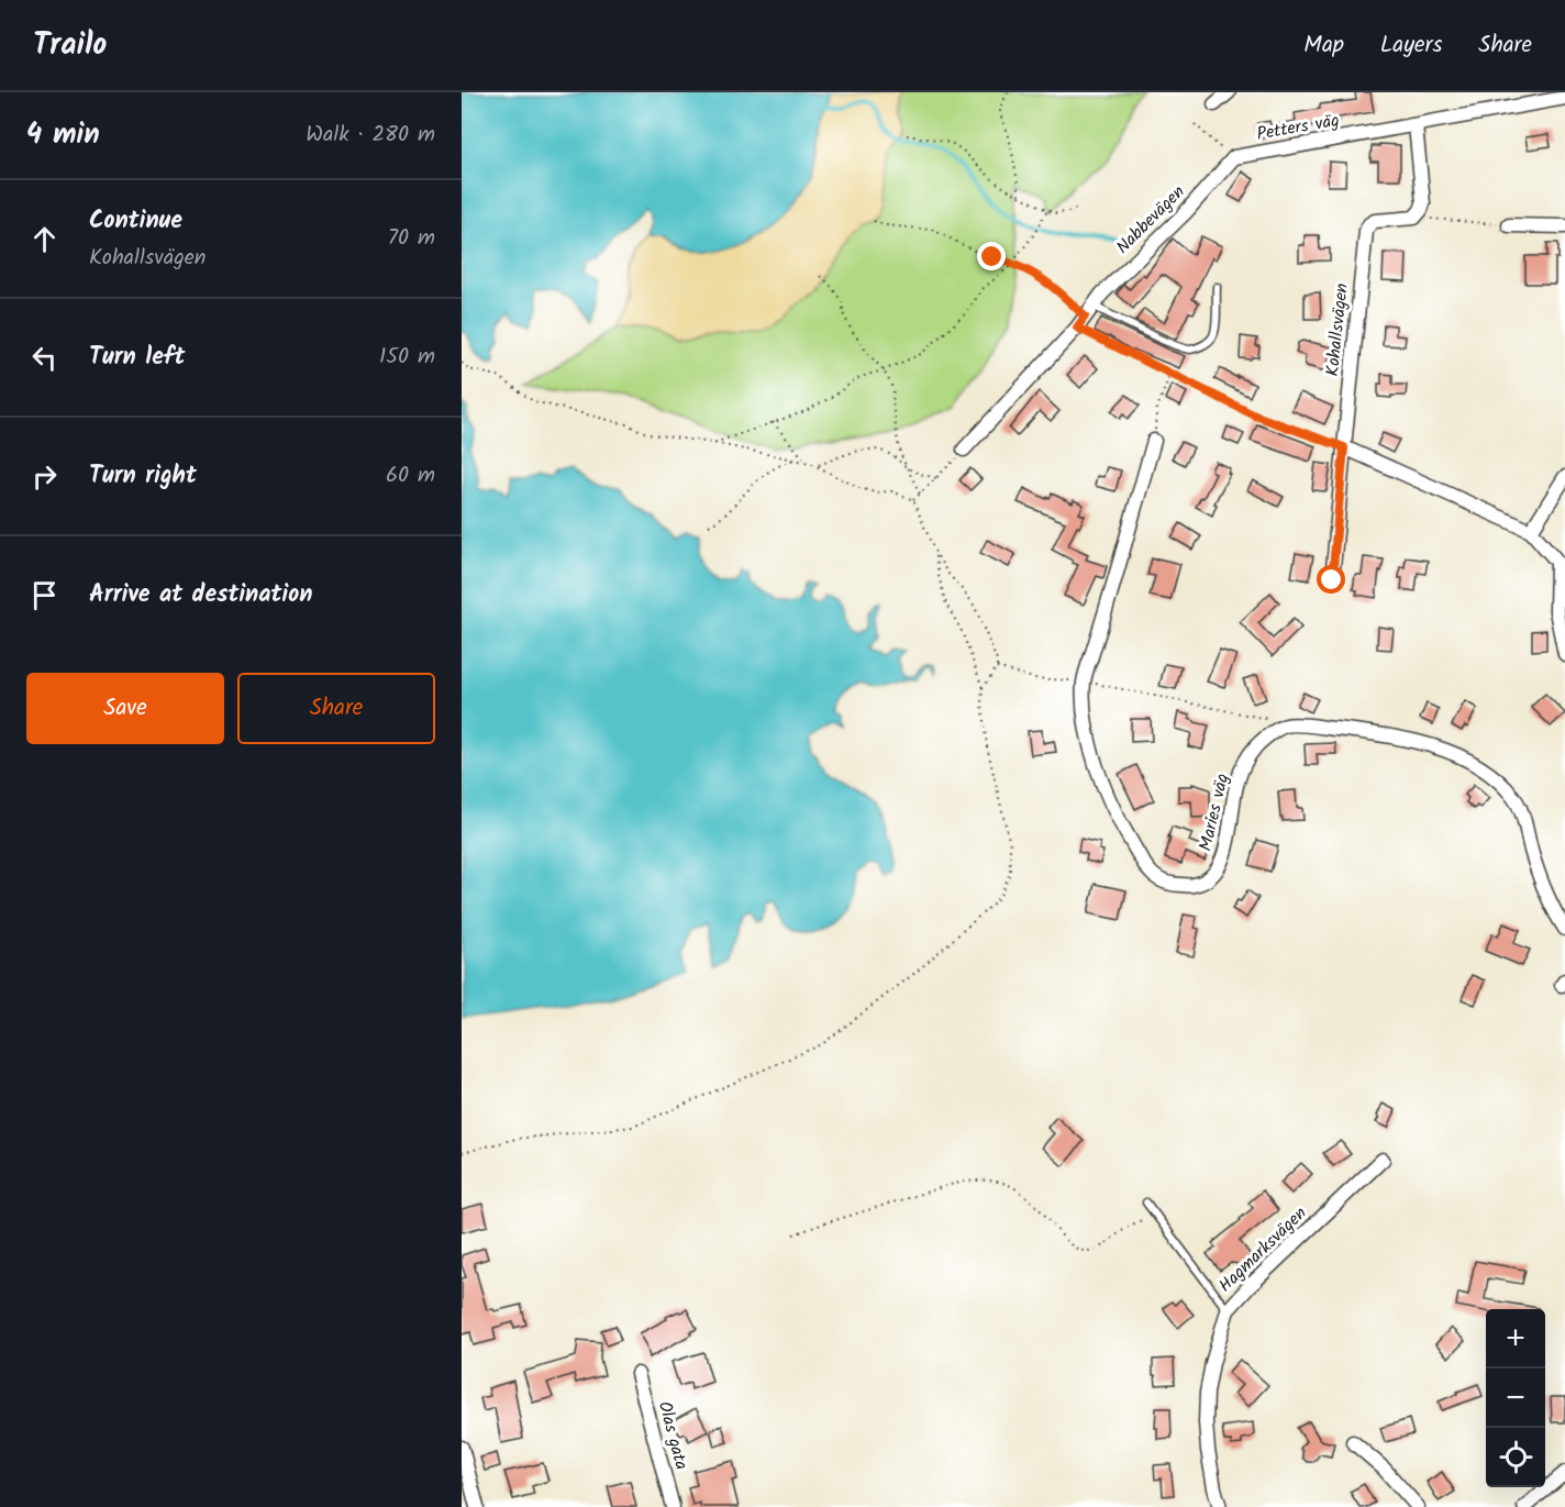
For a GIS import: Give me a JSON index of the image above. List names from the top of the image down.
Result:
{
  "streets": {
    "street": [
      "Petters väg",
      "Nabbevägen",
      "Kohallsvägen",
      "Maries väg",
      "Hagmarksvägen",
      "Olas gata"
    ]
  },
  "crossings": [
    ["Petters väg", "Nabbevägen"]
  ],
  "page": {
    "header": "Trailo",
    "nav": ["Map", "Layers", "Share"],
    "heading": ["4 min", "Walk · 280 m"],
    "list": [
      ["Continue", "Kohallsvägen", "70 m"],
      ["Turn left", "150 m"],
      ["Turn right", "60 m"],
      "Arrive at destination"
    ],
    "buttons": ["Save", "Share"],
    "map_buttons": ["+", "−"]
  }
}
